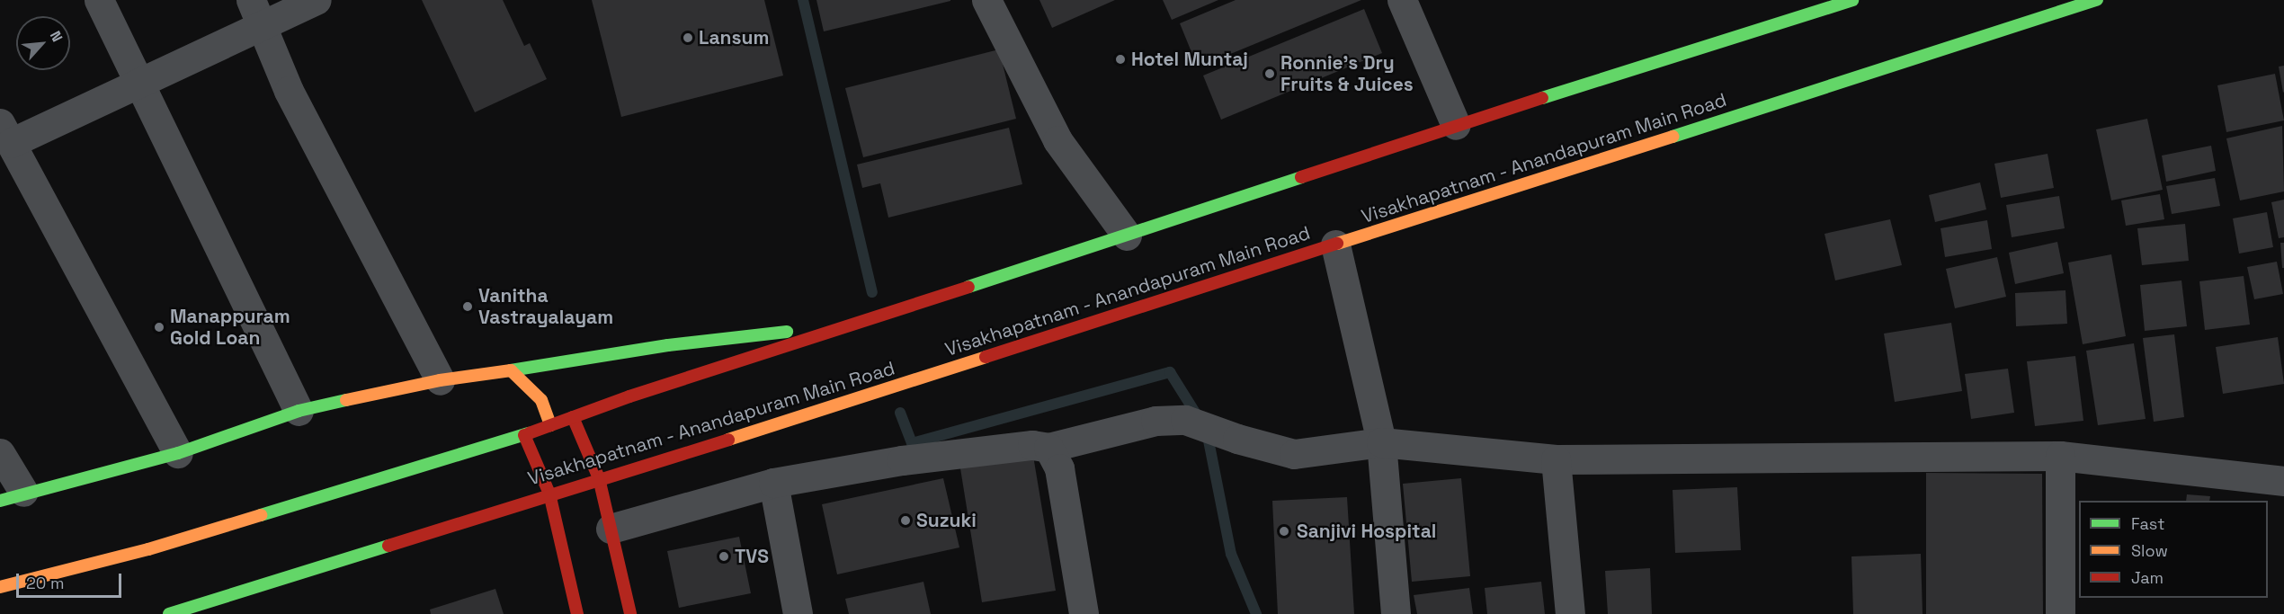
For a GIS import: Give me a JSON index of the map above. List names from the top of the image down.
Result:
{
  "streets": {
    "main road": ["Visakhapatnam - Anandapuram Main Road"]
  },
  "places": [
    "Lansum",
    "Hotel Muntaj",
    "Ronnie's Dry Fruits & Juices",
    "Vanitha Vastrayalayam",
    "Manappuram Gold Loan",
    "Suzuki",
    "Sanjivi Hospital",
    "TVS"
  ],
  "legend": ["Fast", "Slow", "Jam"],
  "scale_bar": "20 m",
  "north": "top right"
}
